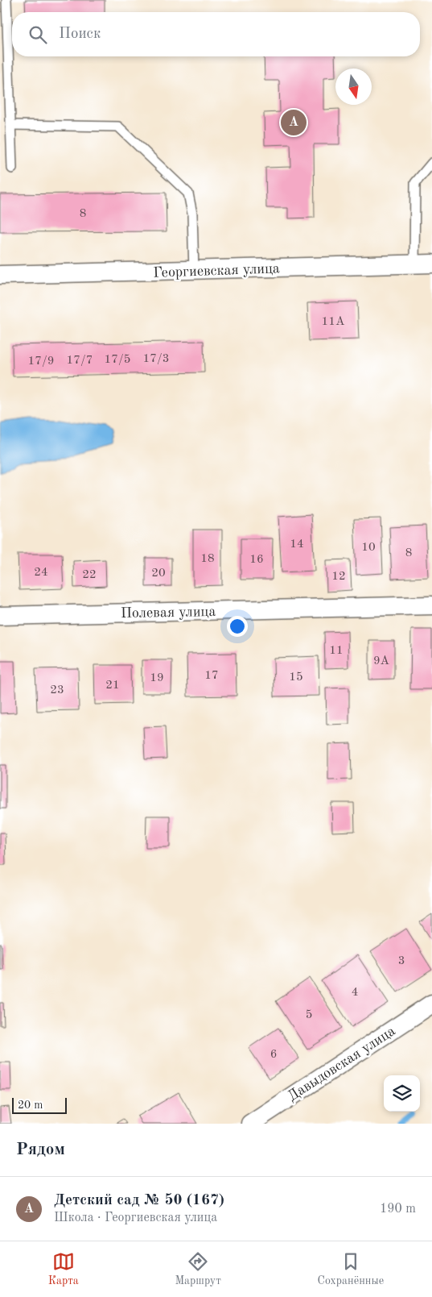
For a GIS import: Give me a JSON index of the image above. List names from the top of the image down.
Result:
{
  "streets": {
    "street": ["Георгиевская улица", "Полевая улица", "Давыдовская улица"]
  },
  "house_numbers": [
    "8",
    "11А",
    "17/3",
    "17/5",
    "17/7",
    "17/9",
    "14",
    "10",
    "8",
    "18",
    "16",
    "24",
    "20",
    "22",
    "12",
    "11",
    "9А",
    "17",
    "15",
    "19",
    "21",
    "23",
    "3",
    "4",
    "5",
    "6"
  ],
  "scale_bar": "20 m",
  "north": "bottom",
  "page": {
    "search": "Поиск",
    "pins": "A",
    "scale": "20 m",
    "heading": "Рядом",
    "list": [
      {
        "mark": "A",
        "name": "Детский сад № 50 (167)",
        "note": "Школа · Георгиевская улица",
        "value": "190 m"
      }
    ],
    "nav": ["Карта", "Маршрут", "Сохранённые"]
  }
}
